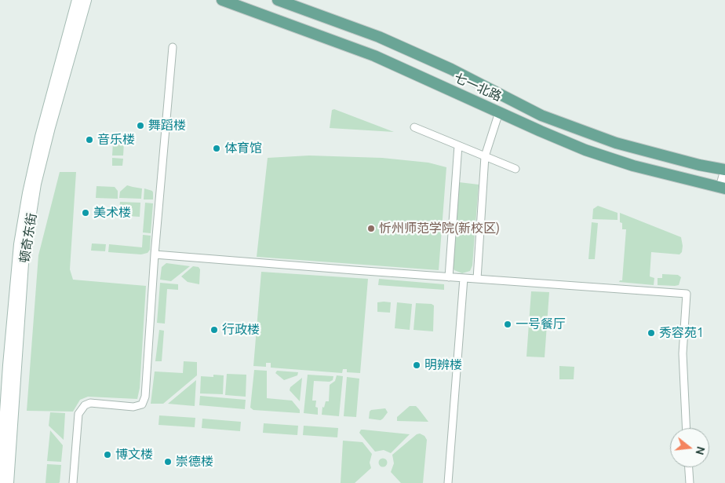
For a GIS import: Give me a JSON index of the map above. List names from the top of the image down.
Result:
{
  "streets": {
    "main road": ["七一北路", "顿奇东街"]
  },
  "places": [
    "舞蹈楼",
    "音乐楼",
    "体育馆",
    "美术楼",
    "忻州师范学院(新校区)",
    "一号餐厅",
    "行政楼",
    "秀容苑1",
    "明辨楼",
    "博文楼",
    "崇德楼"
  ],
  "north": "right"
}
